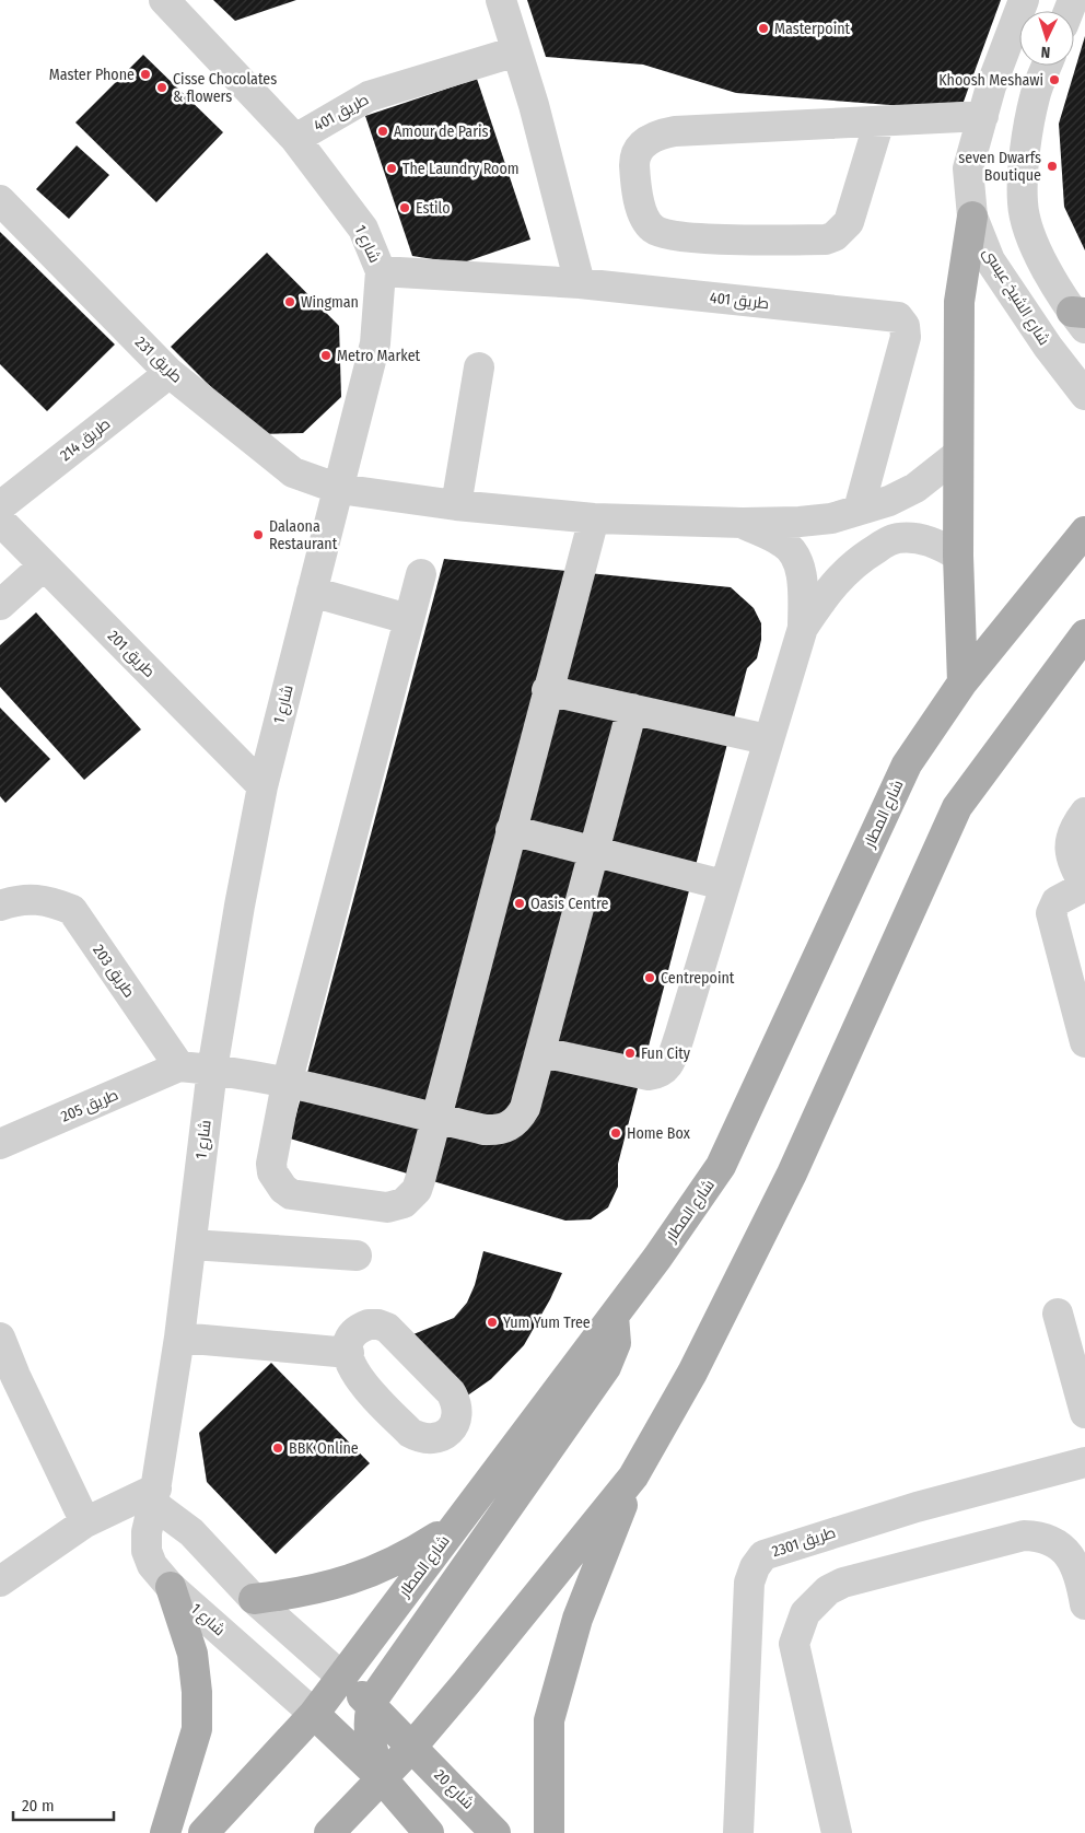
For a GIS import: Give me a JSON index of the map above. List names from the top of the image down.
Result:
{
  "streets": {
    "main road": ["شارع المطار", "شارع 20"],
    "street": [
      "طريق 401",
      "شارع 1",
      "شارع الشيخ عيسى",
      "طريق 231",
      "طريق 214",
      "طريق 201",
      "طريق 203",
      "طريق 205",
      "طريق 2301"
    ]
  },
  "crossings": [
    ["طريق 401", "شارع 1"],
    ["طريق 401", "طريق 231"],
    ["شارع 1", "طريق 231"],
    ["شارع 1", "طريق 201"],
    ["شارع 1", "شارع المطار"],
    ["طريق 231", "طريق 214"],
    ["شارع المطار", "شارع 20"],
    ["طريق 203", "طريق 205"]
  ],
  "places": [
    "Masterpoint",
    "Master Phone",
    "Khoosh Meshawi",
    "Cisse Chocolates & flowers",
    "Amour de Paris",
    "seven Dwarfs Boutique",
    "The Laundry Room",
    "Estilo",
    "Wingman",
    "Metro Market",
    "Dalaona Restaurant",
    "Oasis Centre",
    "Centrepoint",
    "Fun City",
    "Home Box",
    "Yum Yum Tree",
    "BBK Online"
  ],
  "scale_bar": "20 m",
  "north": "bottom"
}
